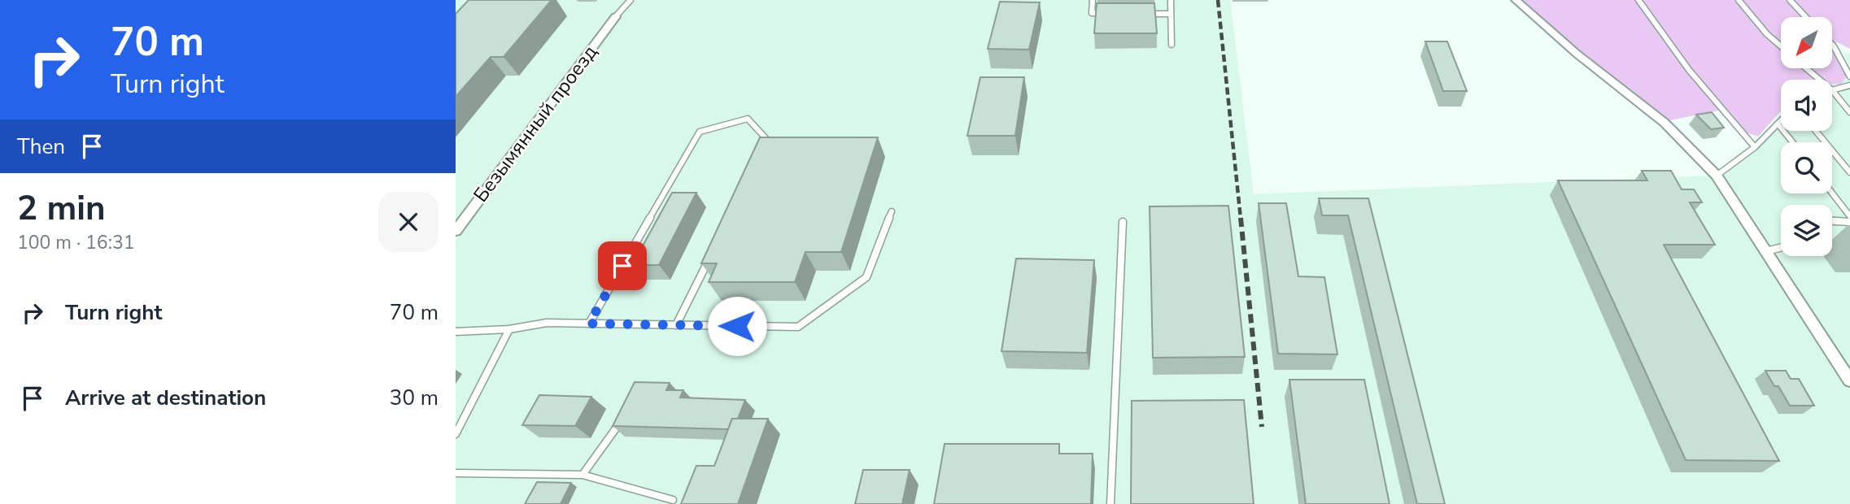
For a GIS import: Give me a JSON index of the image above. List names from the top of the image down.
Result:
{
  "streets": {
    "street": ["Безымянный проезд"]
  },
  "north": "bottom left",
  "page": {
    "turn": ["70 m", "Turn right"],
    "then": "Then",
    "heading": ["2 min", "100 m · 16:31"],
    "list": [
      {
        "name": "Turn right",
        "value": "70 m"
      },
      {
        "name": "Arrive at destination",
        "value": "30 m"
      }
    ]
  }
}
